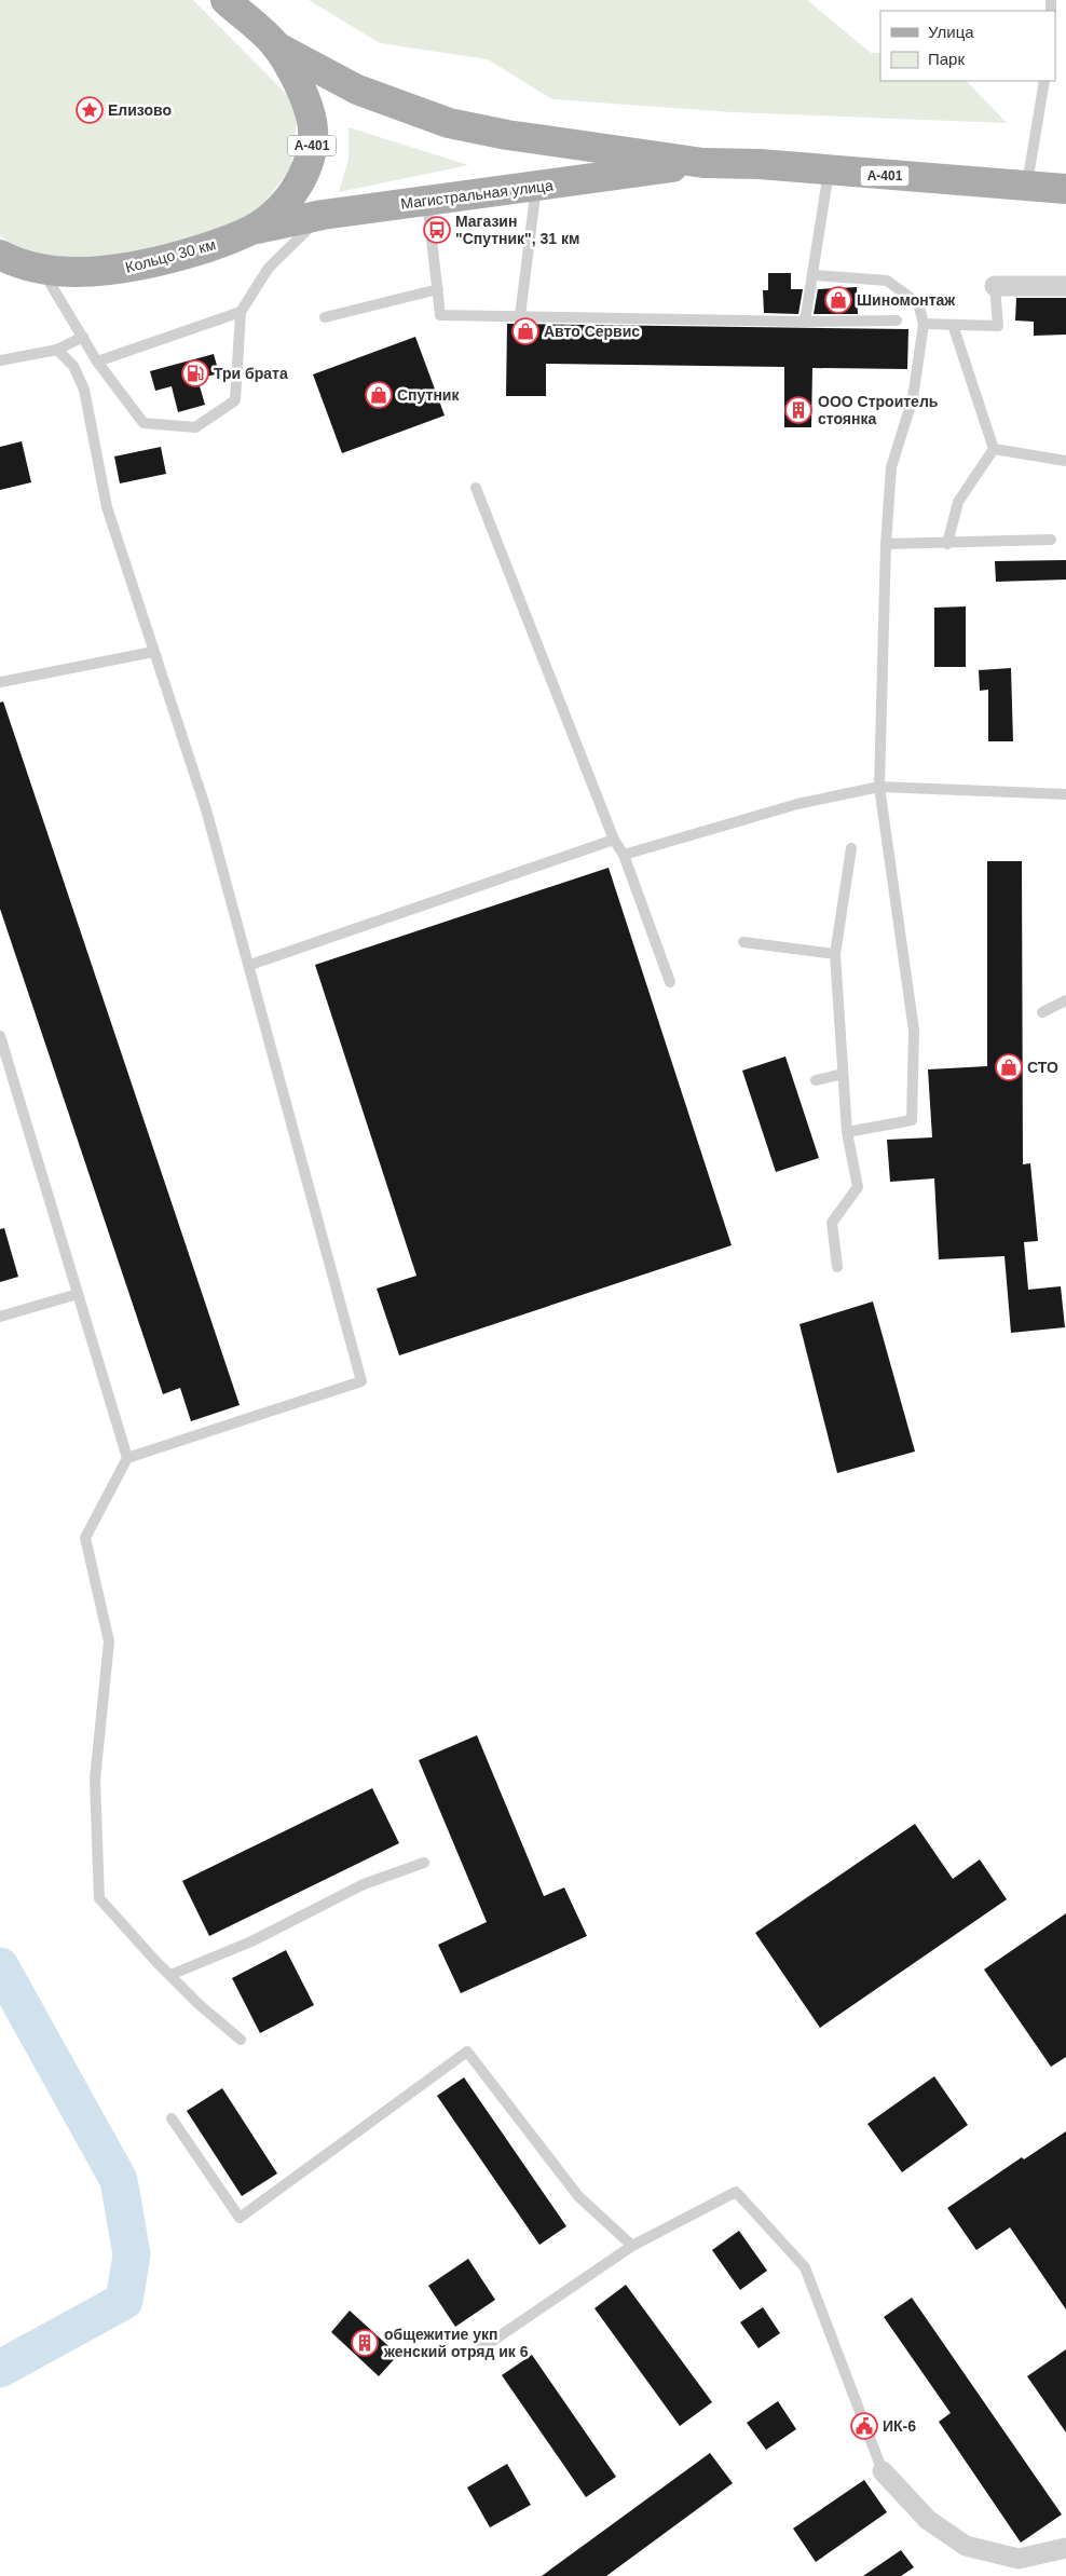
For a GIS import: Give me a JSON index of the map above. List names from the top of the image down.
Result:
{
  "streets": {
    "main road": ["А-401", "Магистральная улица", "Кольцо 30 км"]
  },
  "crossings": [
    ["Магистральная улица", "Кольцо 30 км"]
  ],
  "places": {
    "place": ["Елизово"],
    "bus stop": ["Магазин \"Спутник\", 31 км"],
    "shop": [
      "Шиномонтаж",
      "Авто Сервис",
      "Спутник",
      "СТО"
    ],
    "fuel station": ["Три брата"],
    "building": ["ООО Строитель стоянка", "общежитие укп женский отряд ик 6"],
    "public building": ["ИК-6"]
  },
  "legend": ["Улица", "Парк"]
}
